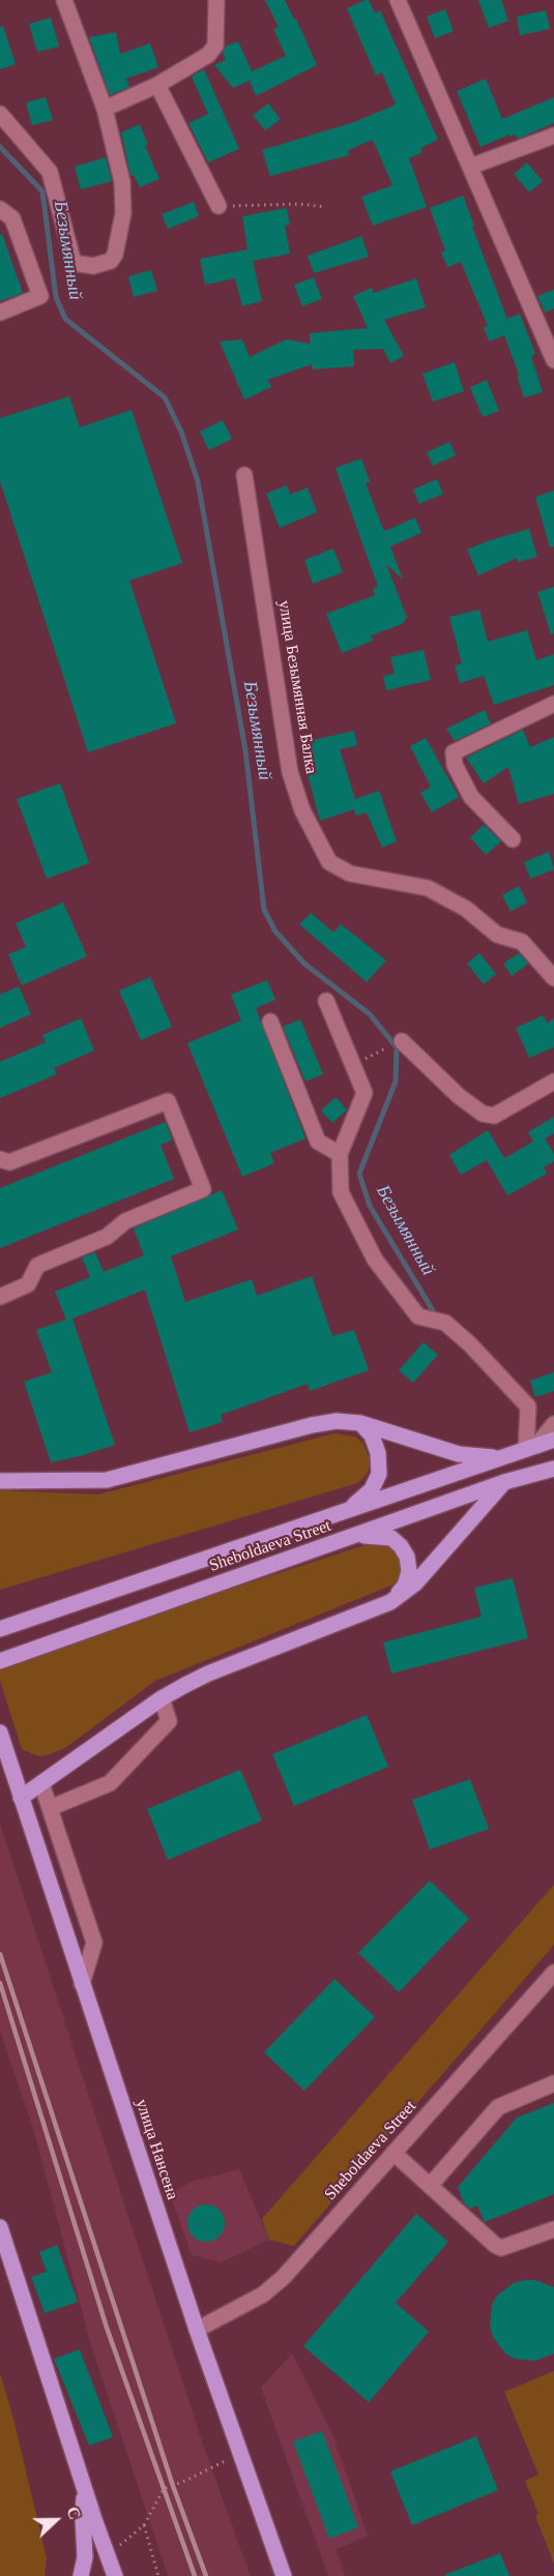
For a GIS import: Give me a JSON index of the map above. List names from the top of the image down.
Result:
{
  "streets": {
    "main road": ["Sheboldaeva Street", "улица Нансена"],
    "street": ["улица Безымянная Балка"]
  },
  "crossings": [
    ["Sheboldaeva Street", "улица Нансена"]
  ],
  "water": ["Безымянный"],
  "north": "right"
}
